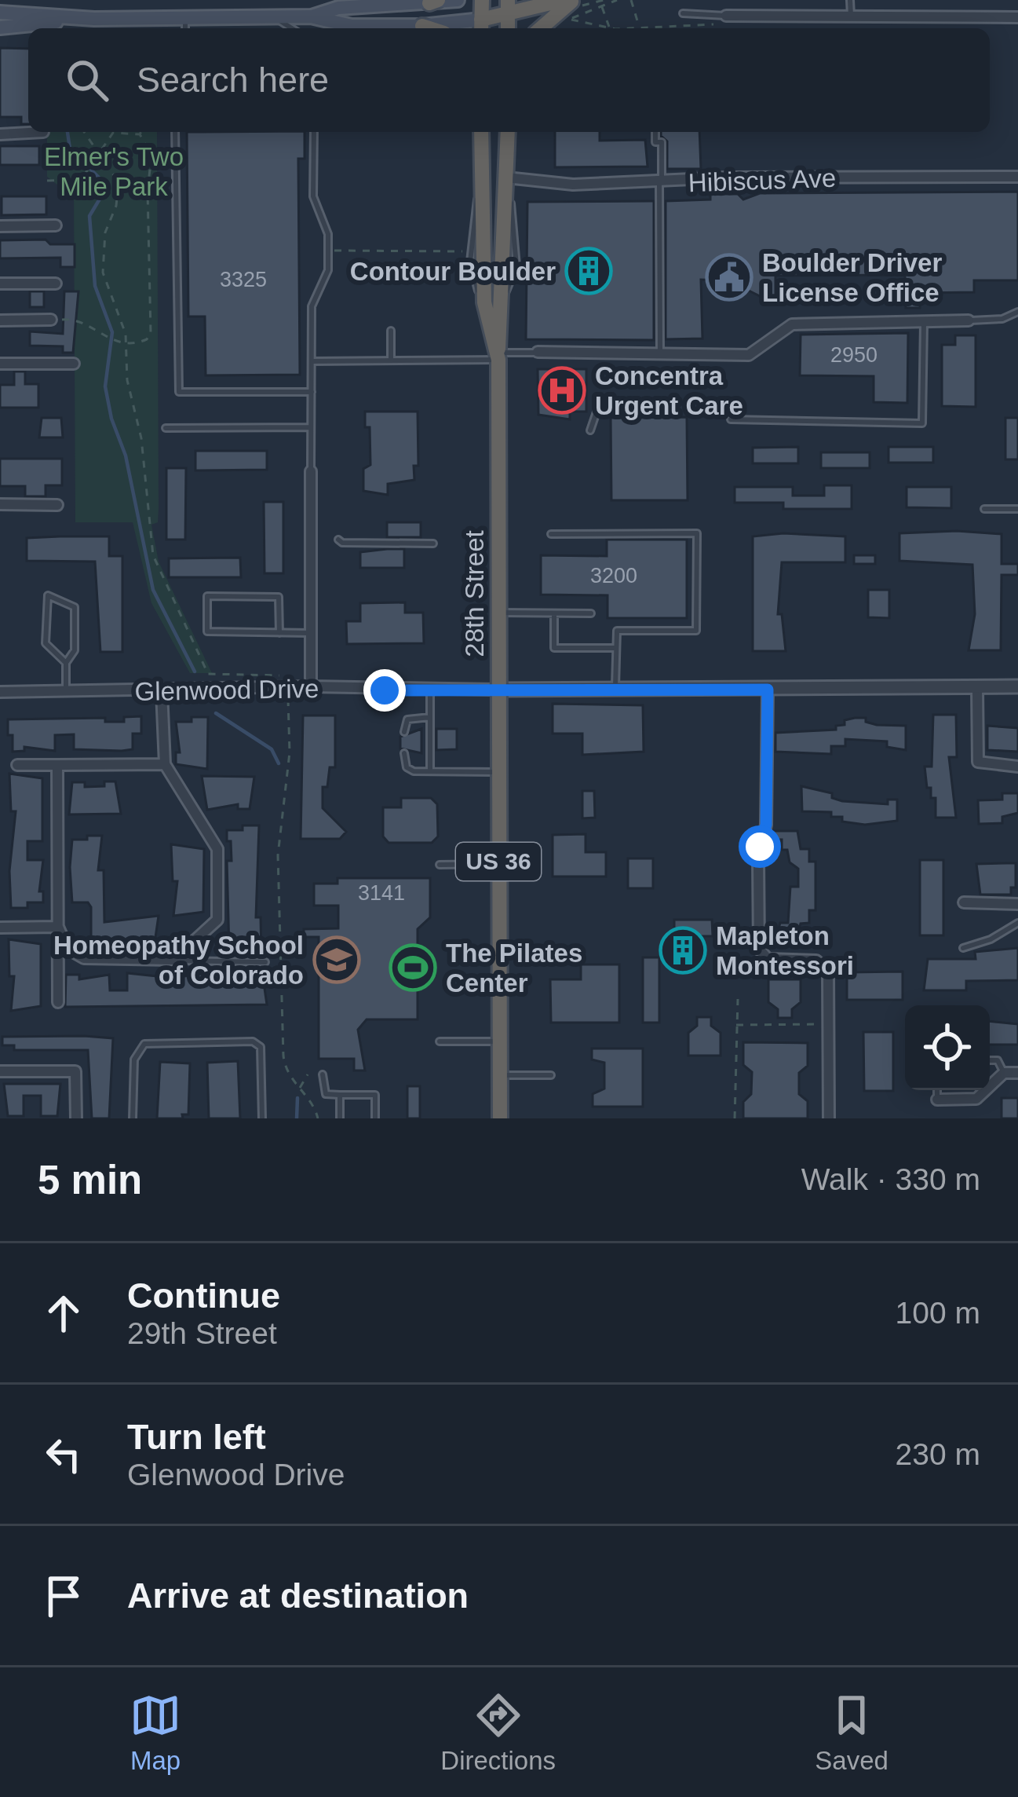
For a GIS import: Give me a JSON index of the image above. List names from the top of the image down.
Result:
{
  "streets": {
    "highway": ["28th Street", "US 36"],
    "street": ["Hibiscus Ave", "Glenwood Drive"]
  },
  "crossings": [
    ["Hibiscus Ave", "28th Street"],
    ["28th Street", "Glenwood Drive"]
  ],
  "parks": ["Elmer's Two Mile Park"],
  "places": {
    "building": ["Contour Boulder", "Mapleton Montessori"],
    "public building": ["Boulder Driver License Office"],
    "hospital": ["Concentra Urgent Care"],
    "school or university": ["Homeopathy School of Colorado"],
    "sports": ["The Pilates Center"]
  },
  "house_numbers": [
    "3325",
    "2950",
    "3200",
    "3141"
  ],
  "page": {
    "search": "Search here",
    "heading": ["5 min", "Walk · 330 m"],
    "list": [
      ["Continue", "29th Street", "100 m"],
      ["Turn left", "Glenwood Drive", "230 m"],
      "Arrive at destination"
    ],
    "nav": ["Map", "Directions", "Saved"]
  }
}
